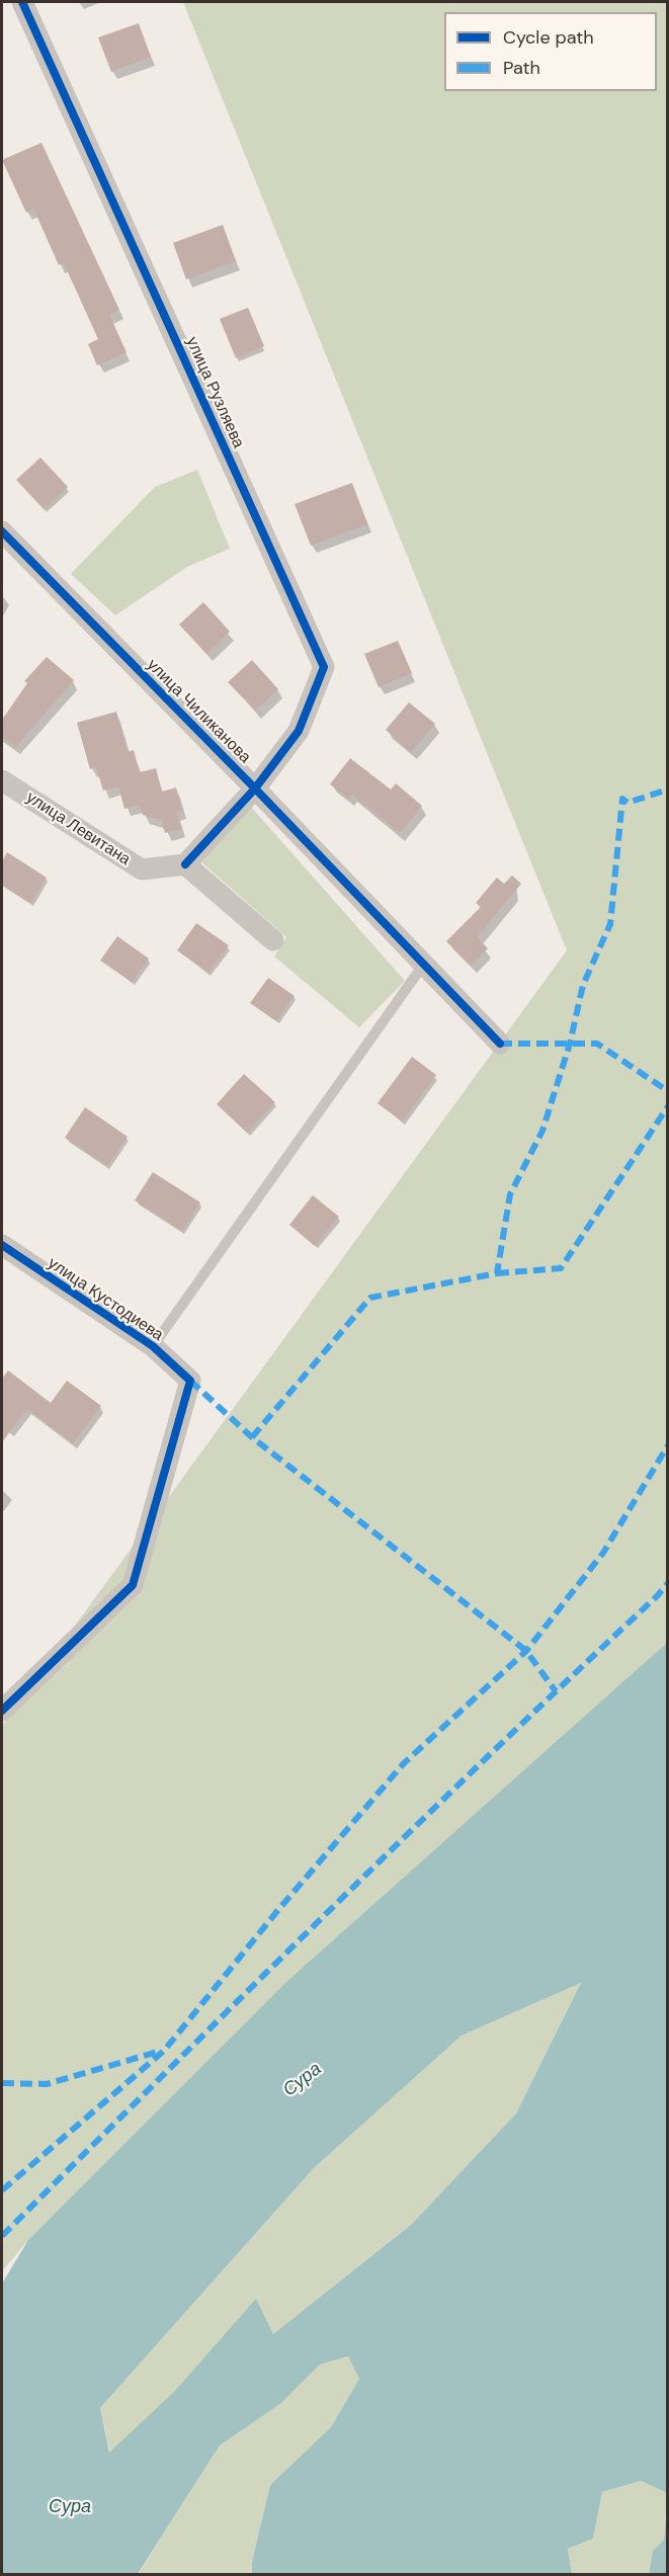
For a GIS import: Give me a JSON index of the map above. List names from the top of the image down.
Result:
{
  "streets": {
    "street": [
      "улица Рузляева",
      "улица Чиликанова",
      "улица Левитана",
      "улица Кустодиева"
    ]
  },
  "crossings": [
    ["улица Рузляева", "улица Чиликанова"],
    ["улица Рузляева", "улица Левитана"]
  ],
  "water": ["Сура"],
  "legend": ["Cycle path", "Path"]
}
